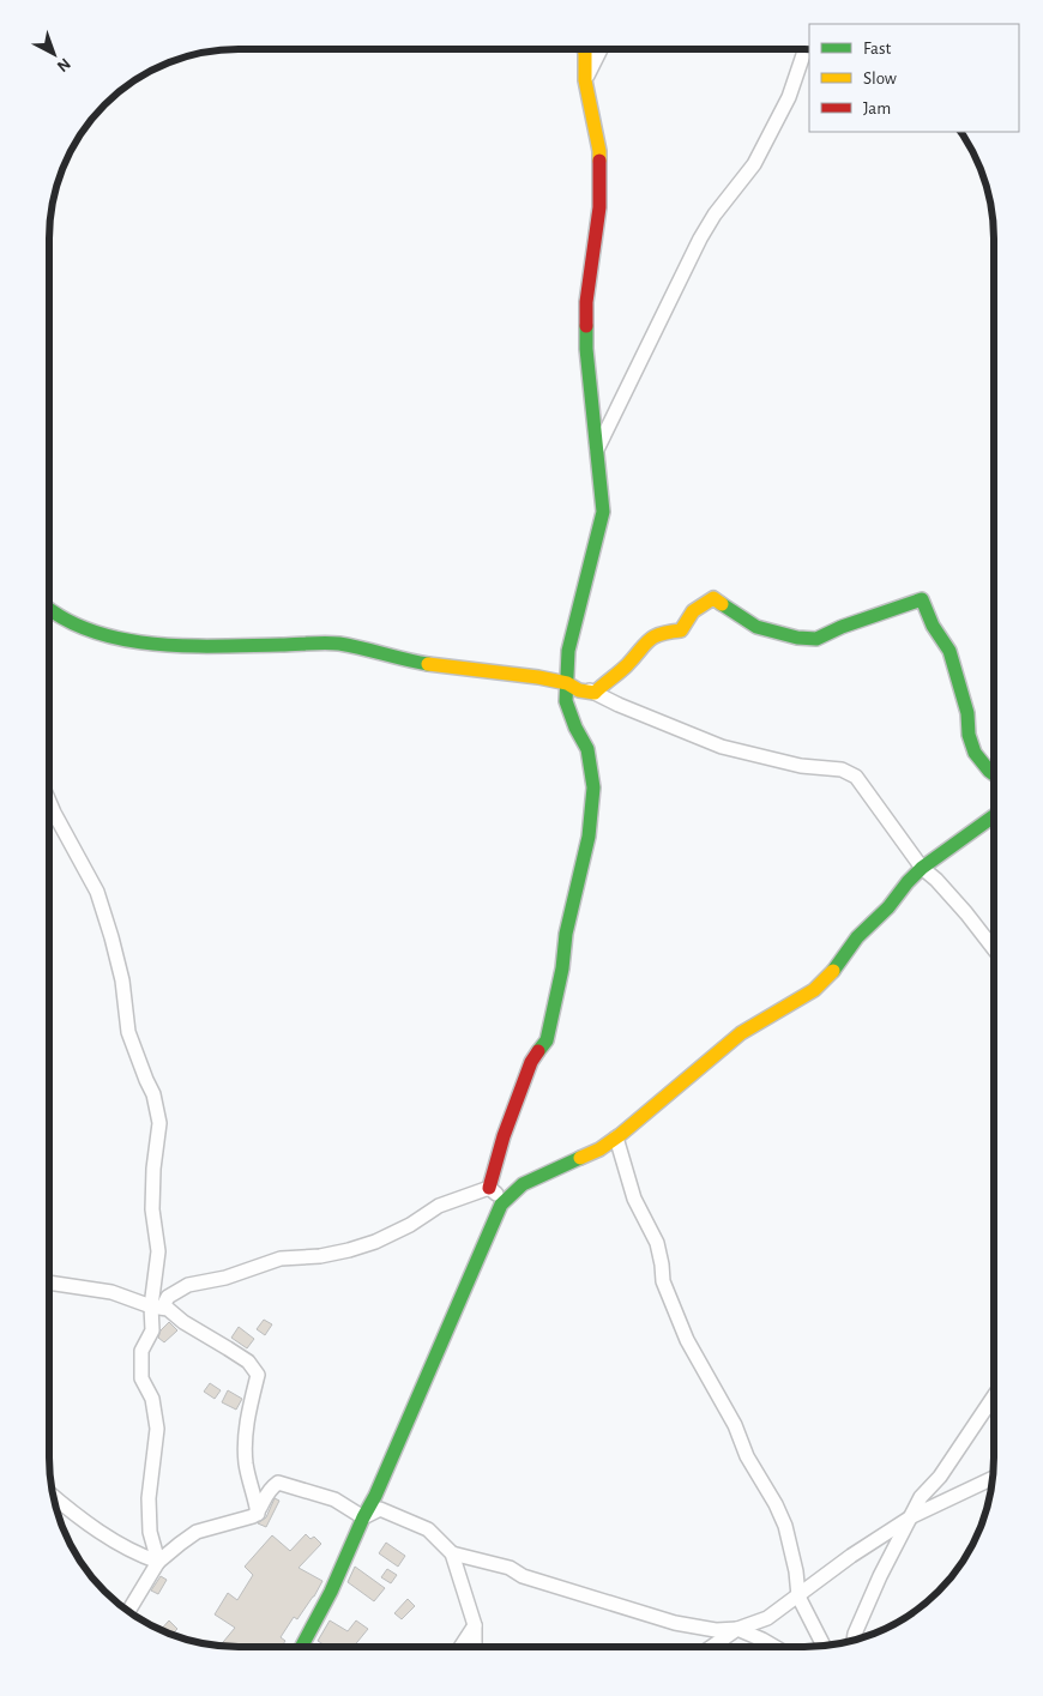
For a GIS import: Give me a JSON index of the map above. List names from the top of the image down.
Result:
{
  "legend": ["Fast", "Slow", "Jam"],
  "north": "bottom right"
}
